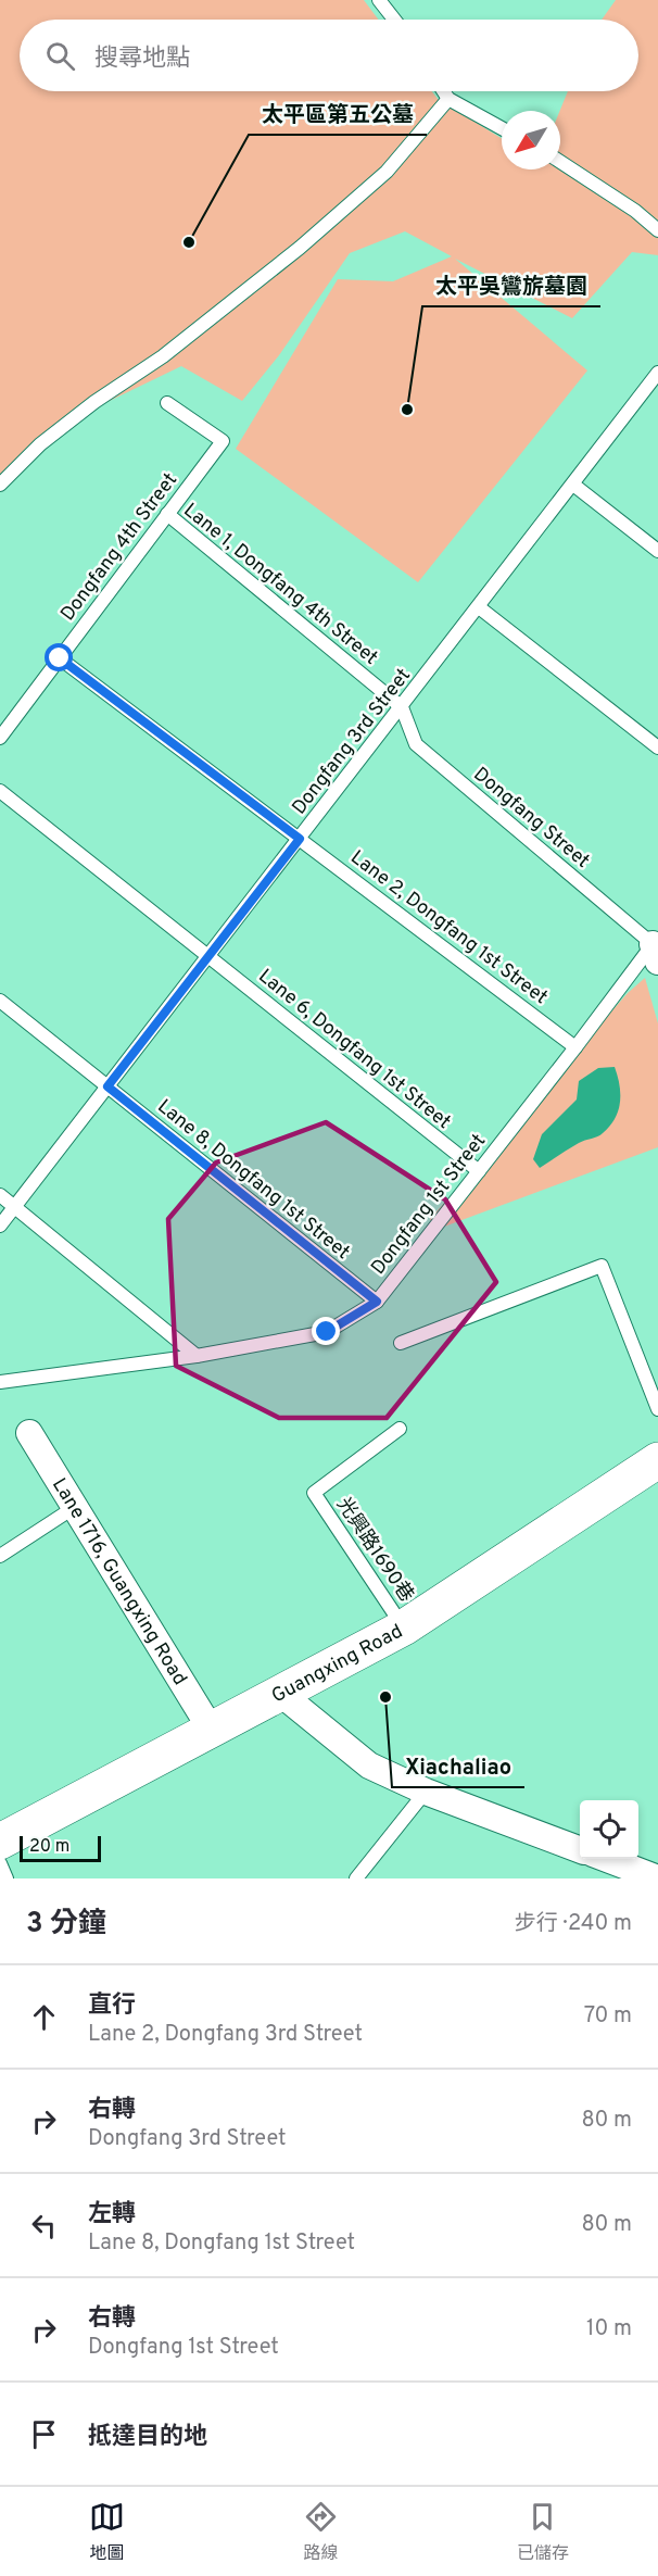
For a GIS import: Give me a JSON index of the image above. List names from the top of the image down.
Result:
{
  "streets": {
    "main road": ["Guangxing Road"],
    "street": ["Lane 1716, Guangxing Road"],
    "lane": [
      "Dongfang 4th Street",
      "Lane 1, Dongfang 4th Street",
      "Dongfang 3rd Street",
      "Dongfang Street",
      "Lane 2, Dongfang 1st Street",
      "Lane 6, Dongfang 1st Street",
      "Lane 8, Dongfang 1st Street",
      "Dongfang 1st Street",
      "光興路1690巷"
    ]
  },
  "crossings": [
    ["Dongfang 4th Street", "Lane 1, Dongfang 4th Street"],
    ["Dongfang 4th Street", "Lane 2, Dongfang 1st Street"],
    ["Lane 1, Dongfang 4th Street", "Dongfang 3rd Street"],
    ["Lane 1, Dongfang 4th Street", "Dongfang Street"],
    ["Dongfang 3rd Street", "Dongfang Street"],
    ["Dongfang 3rd Street", "Lane 2, Dongfang 1st Street"],
    ["Dongfang 3rd Street", "Lane 6, Dongfang 1st Street"],
    ["Dongfang 3rd Street", "Lane 8, Dongfang 1st Street"],
    ["Dongfang Street", "Dongfang 1st Street"],
    ["Lane 2, Dongfang 1st Street", "Dongfang 1st Street"],
    ["Lane 6, Dongfang 1st Street", "Dongfang 1st Street"],
    ["Lane 8, Dongfang 1st Street", "Dongfang 1st Street"],
    ["光興路1690巷", "Guangxing Road"],
    ["Lane 1716, Guangxing Road", "Guangxing Road"]
  ],
  "places": ["太平區第五公墓", "太平吳鸞旂墓園", "Xiachaliao"],
  "scale_bar": "20 m",
  "north": "bottom left",
  "page": {
    "search": "搜尋地點",
    "scale": "20 m",
    "heading": ["3 分鐘", "步行 · 240 m"],
    "list": [
      ["直行", "Lane 2, Dongfang 3rd Street", "70 m"],
      ["右轉", "Dongfang 3rd Street", "80 m"],
      ["左轉", "Lane 8, Dongfang 1st Street", "80 m"],
      ["右轉", "Dongfang 1st Street", "10 m"],
      "抵達目的地"
    ],
    "nav": ["地圖", "路線", "已儲存"]
  }
}
